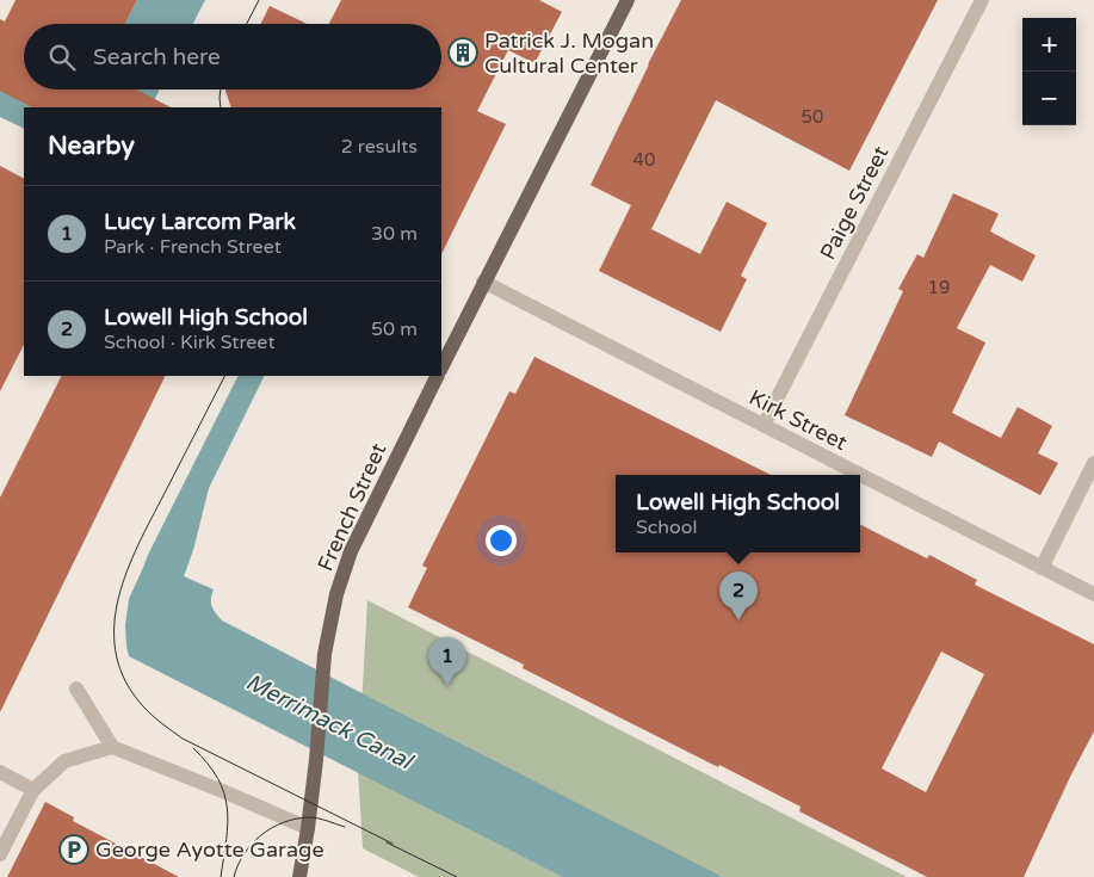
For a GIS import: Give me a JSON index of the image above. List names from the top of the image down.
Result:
{
  "streets": {
    "main road": ["French Street"],
    "street": ["Paige Street", "Kirk Street"]
  },
  "crossings": [
    ["Paige Street", "Kirk Street"]
  ],
  "water": ["Merrimack Canal"],
  "places": {
    "building": ["Patrick J. Mogan Cultural Center"],
    "parking": ["George Ayotte Garage"]
  },
  "house_numbers": ["50", "40", "19"],
  "page": {
    "map_buttons": ["+", "−"],
    "search": "Search here",
    "heading": ["Nearby", "2 results"],
    "list": [
      {
        "mark": "1",
        "name": "Lucy Larcom Park",
        "note": "Park · French Street",
        "value": "30 m"
      },
      {
        "mark": "2",
        "name": "Lowell High School",
        "note": "School · Kirk Street",
        "value": "50 m"
      }
    ],
    "popup": ["Lowell High School", "School"],
    "pins": ["2", "1"]
  }
}
